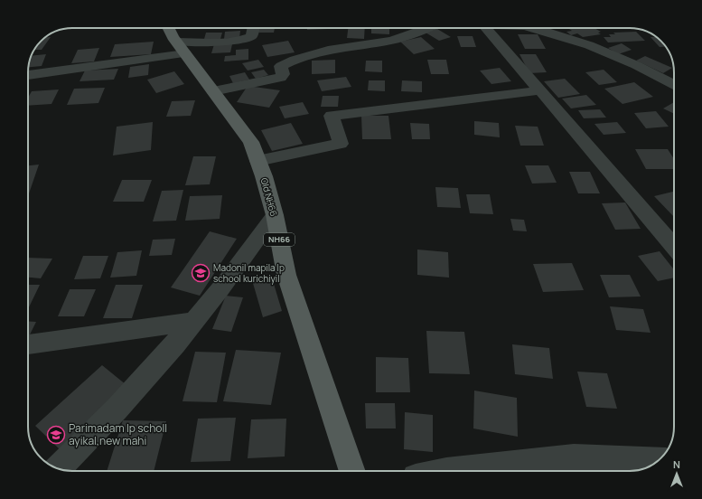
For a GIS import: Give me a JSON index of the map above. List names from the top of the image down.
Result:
{
  "streets": {
    "main road": ["Old NH66", "NH66"]
  },
  "places": {
    "school or university": ["Madonil mapila lp school kurichiyil", "Parimadam lp scholl ayikal,new mahi"]
  },
  "north": "top"
}
